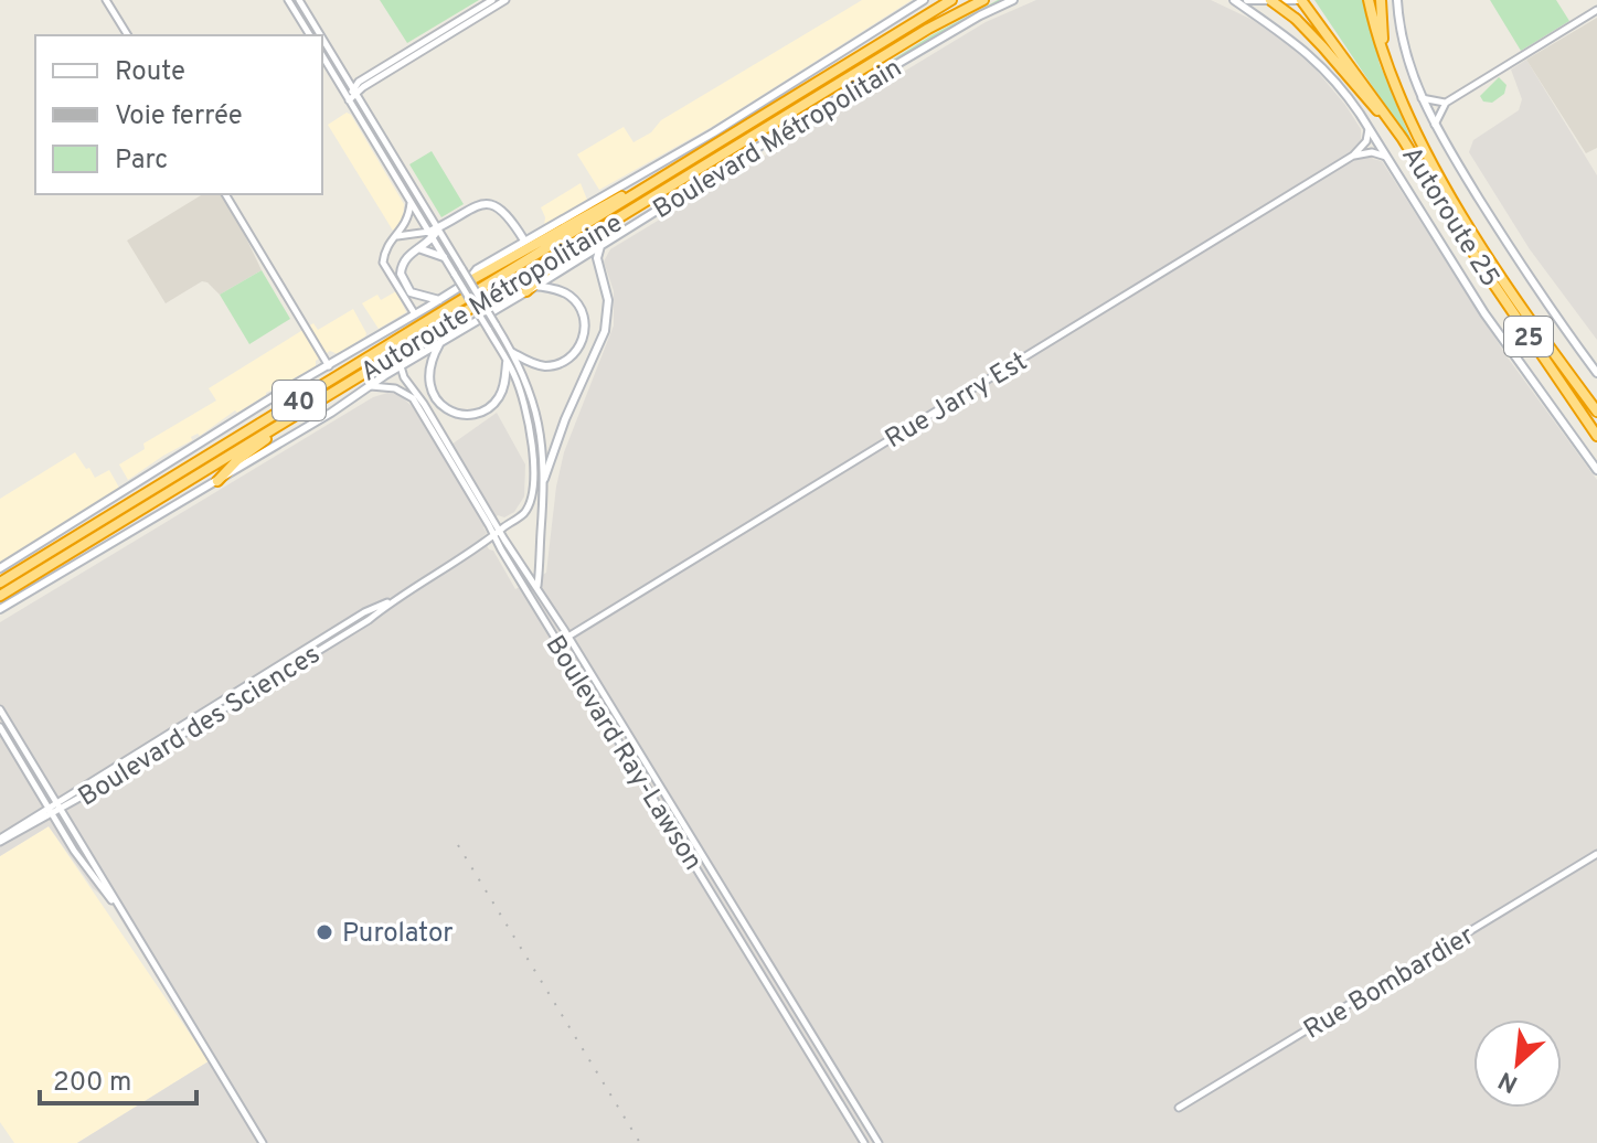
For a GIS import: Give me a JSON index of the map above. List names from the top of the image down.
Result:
{
  "streets": {
    "highway": [
      "Autoroute 25",
      "Autoroute Métropolitaine",
      "25",
      "40"
    ],
    "main road": ["Boulevard Métropolitain"],
    "street": [
      "Rue Jarry Est",
      "Boulevard des Sciences",
      "Boulevard Ray-Lawson",
      "Rue Bombardier"
    ]
  },
  "crossings": [
    ["Boulevard Métropolitain", "Boulevard Ray-Lawson"],
    ["Rue Jarry Est", "Boulevard Ray-Lawson"],
    ["Boulevard des Sciences", "Boulevard Ray-Lawson"]
  ],
  "places": ["Purolator"],
  "legend": ["Route", "Voie ferrée", "Parc"],
  "scale_bar": "200 m",
  "north": "bottom left"
}
